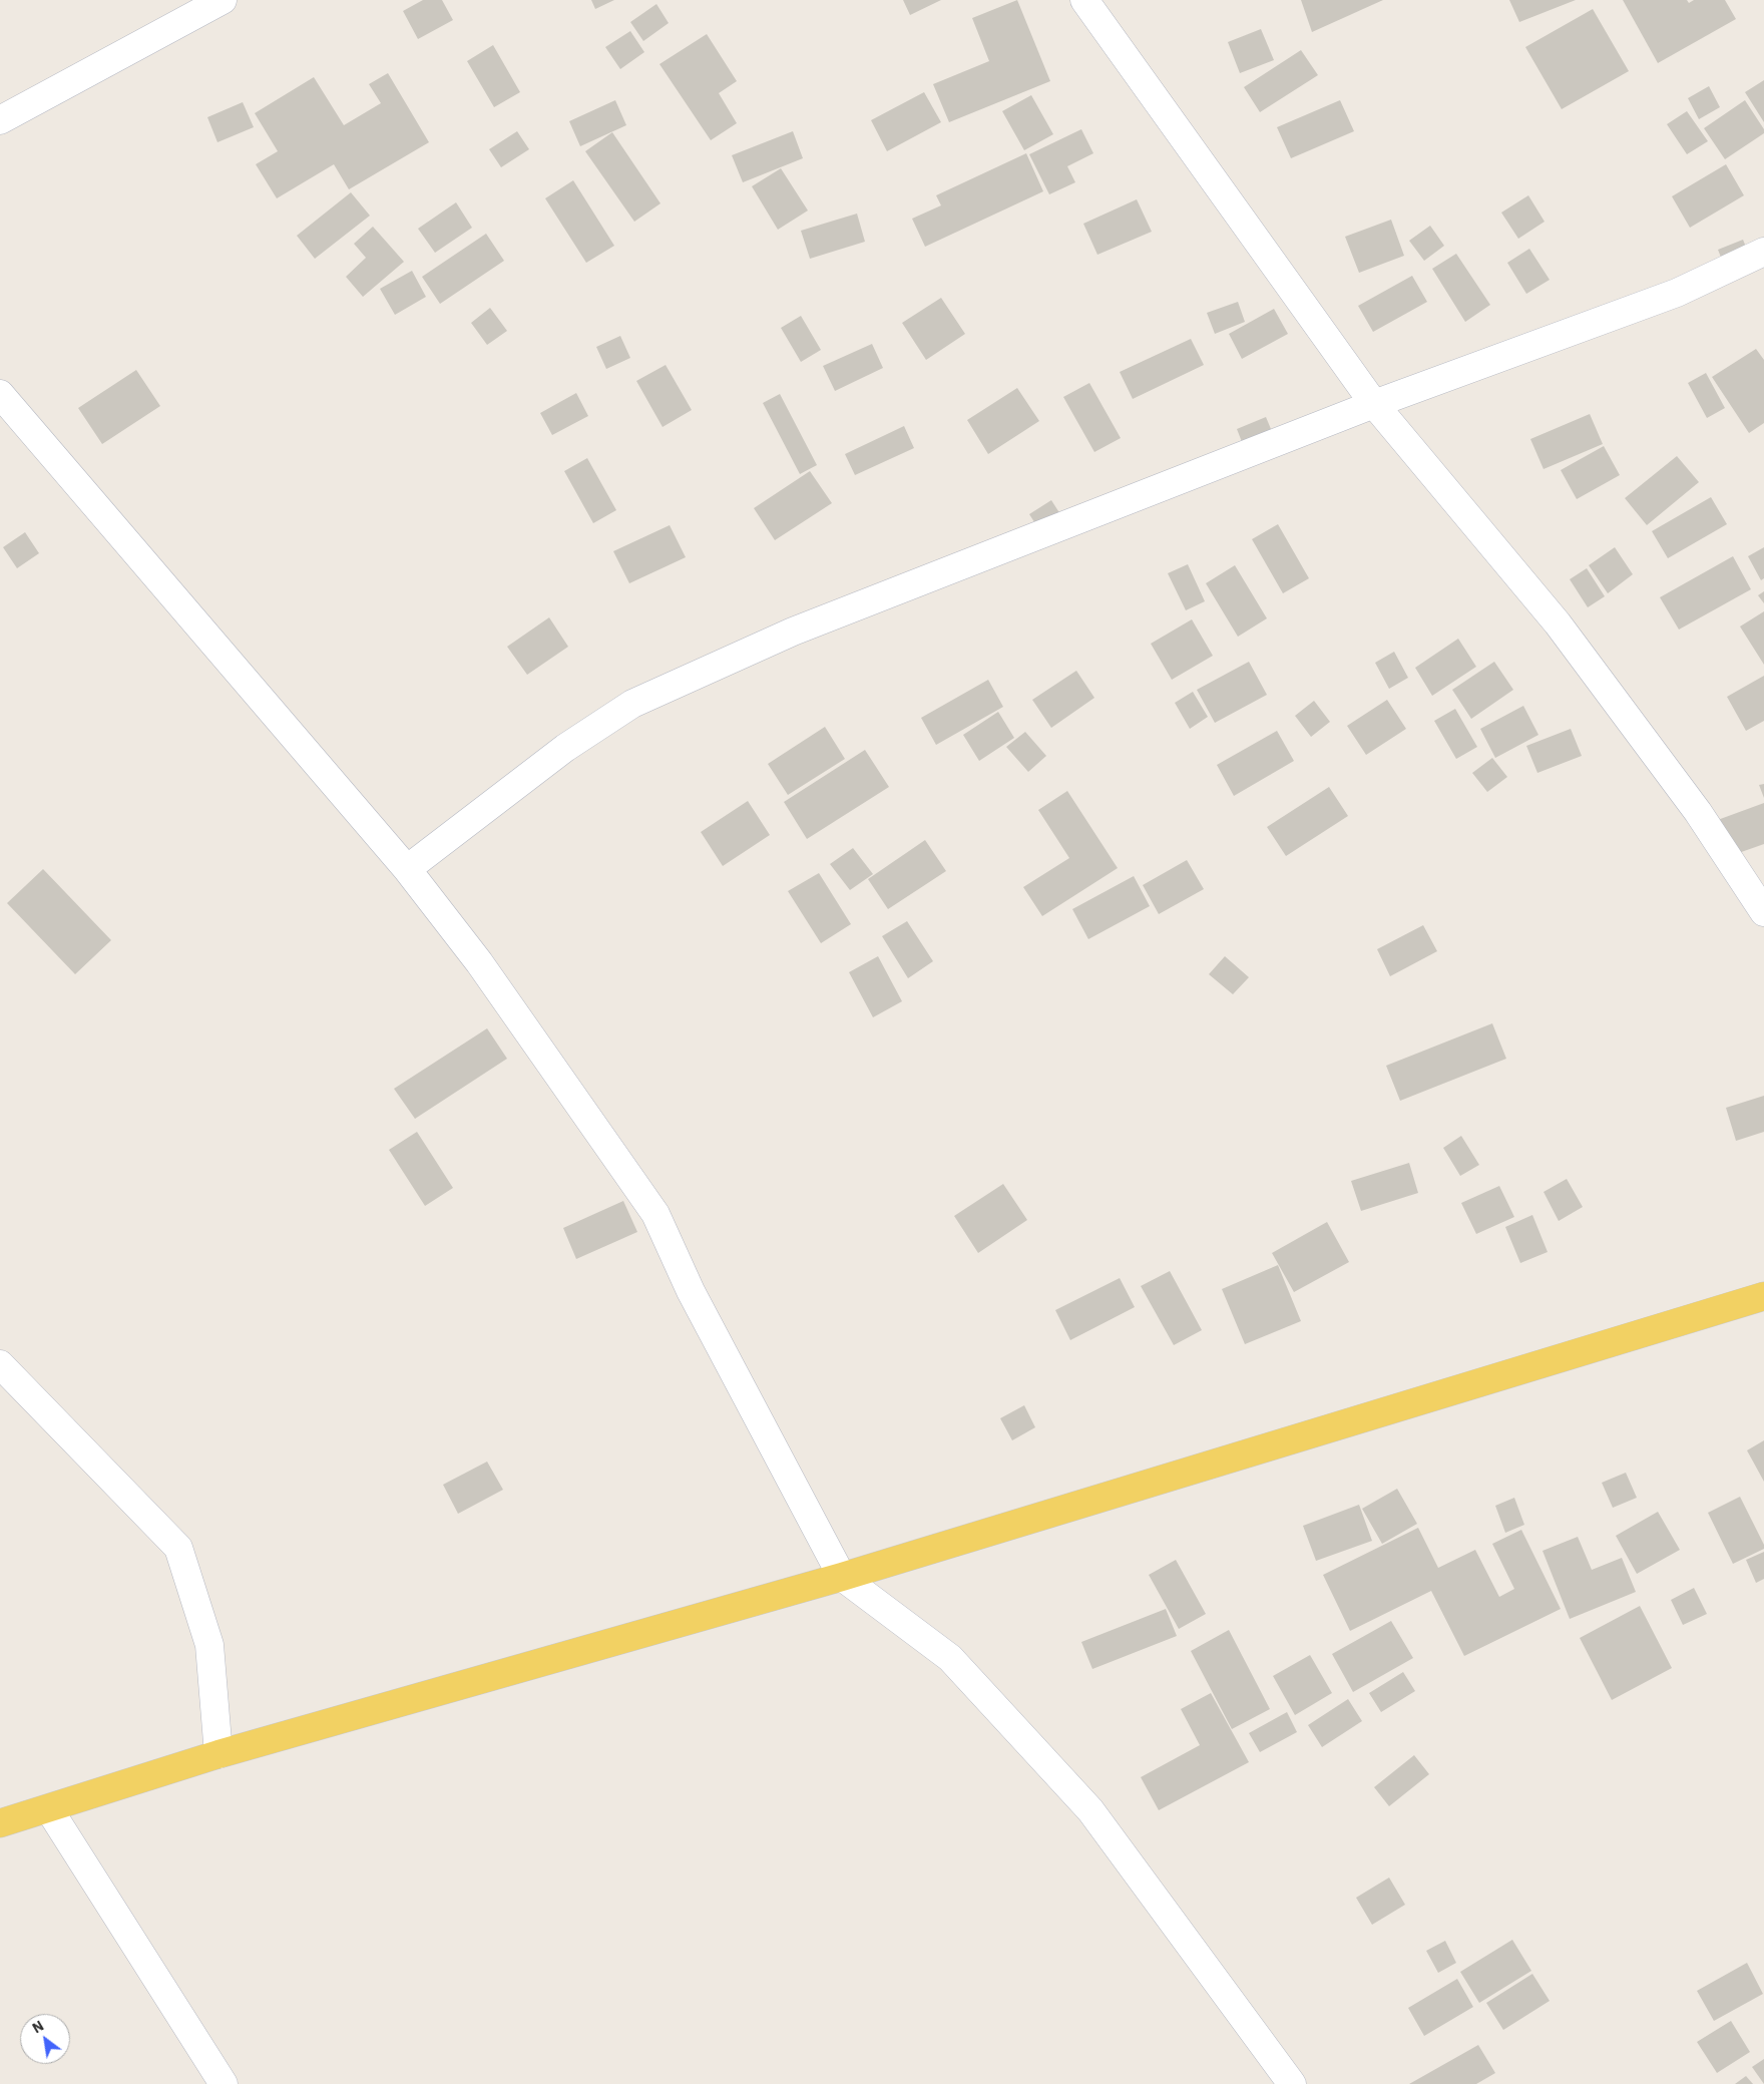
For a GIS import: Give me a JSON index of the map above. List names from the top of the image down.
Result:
{
  "north": "top left"
}
